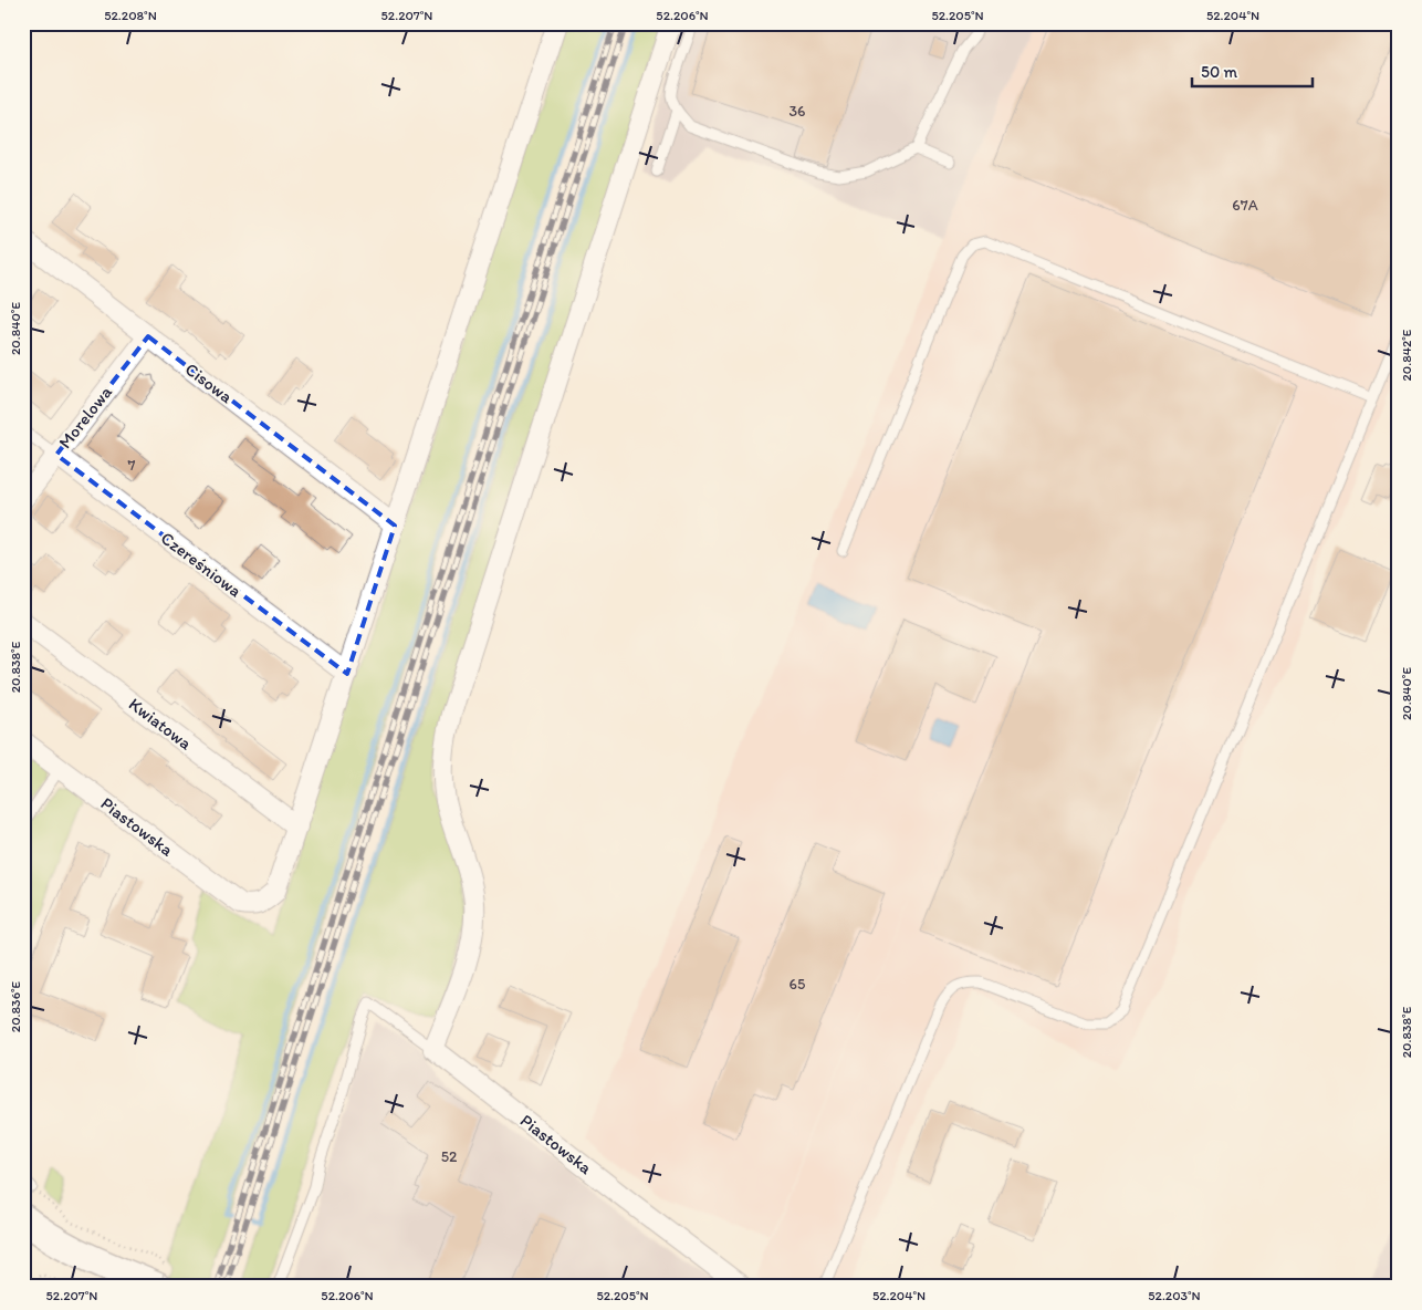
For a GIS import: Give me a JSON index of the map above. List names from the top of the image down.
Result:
{
  "streets": {
    "street": [
      "Cisowa",
      "Morelowa",
      "Czereśniowa",
      "Kwiatowa",
      "Piastowska"
    ]
  },
  "crossings": [
    ["Cisowa", "Morelowa"],
    ["Morelowa", "Czereśniowa"],
    ["Kwiatowa", "Piastowska"]
  ],
  "house_numbers": [
    "36",
    "67A",
    "7",
    "65",
    "52"
  ],
  "scale_bar": "50 m",
  "coordinates": [
    "52.208°N",
    "52.207°N",
    "52.206°N",
    "52.205°N",
    "52.204°N",
    "20.840°E",
    "20.842°E",
    "20.838°E",
    "20.836°E",
    "52.203°N"
  ]
}
